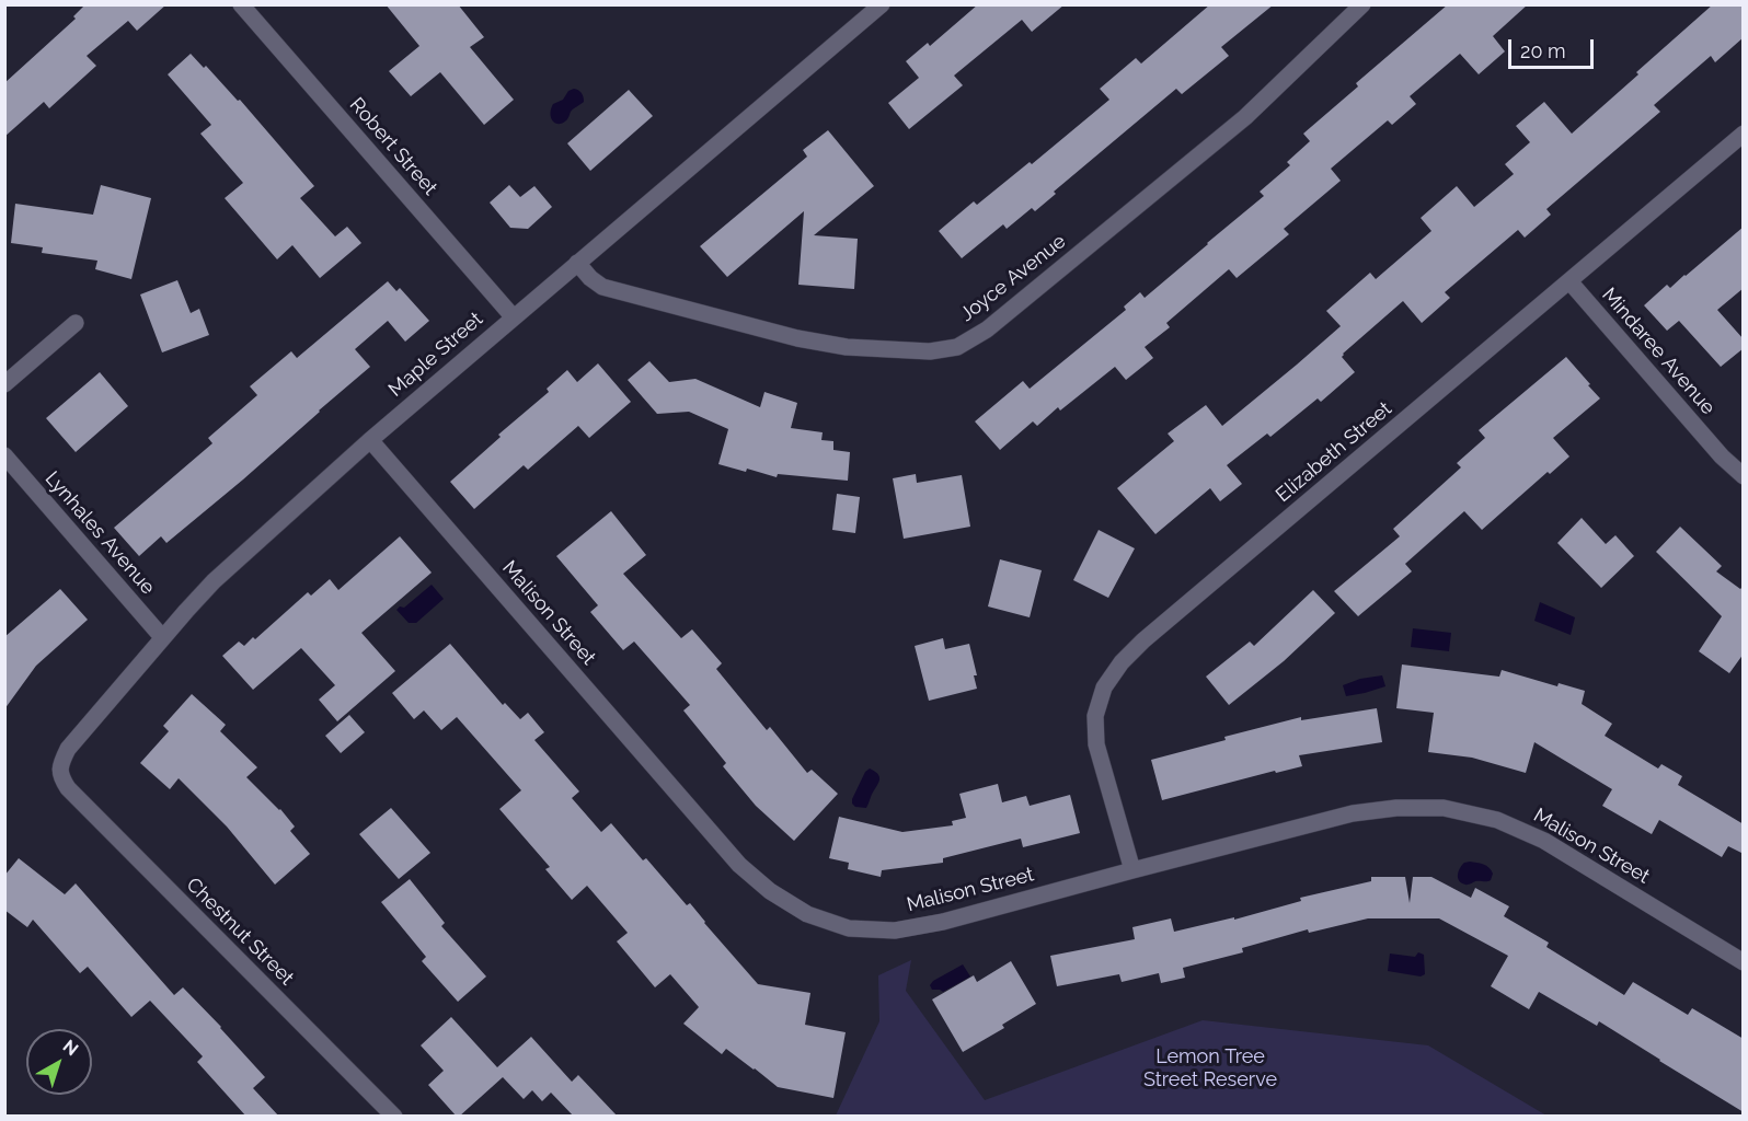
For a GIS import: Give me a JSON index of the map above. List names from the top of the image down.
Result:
{
  "streets": {
    "street": [
      "Robert Street",
      "Joyce Avenue",
      "Mindaree Avenue",
      "Maple Street",
      "Elizabeth Street",
      "Lynhales Avenue",
      "Malison Street",
      "Chestnut Street"
    ]
  },
  "crossings": [
    ["Robert Street", "Maple Street"],
    ["Joyce Avenue", "Maple Street"],
    ["Mindaree Avenue", "Elizabeth Street"],
    ["Maple Street", "Lynhales Avenue"],
    ["Maple Street", "Malison Street"],
    ["Maple Street", "Chestnut Street"],
    ["Elizabeth Street", "Malison Street"]
  ],
  "parks": ["Lemon Tree Street Reserve"],
  "scale_bar": "20 m",
  "north": "top right"
}
